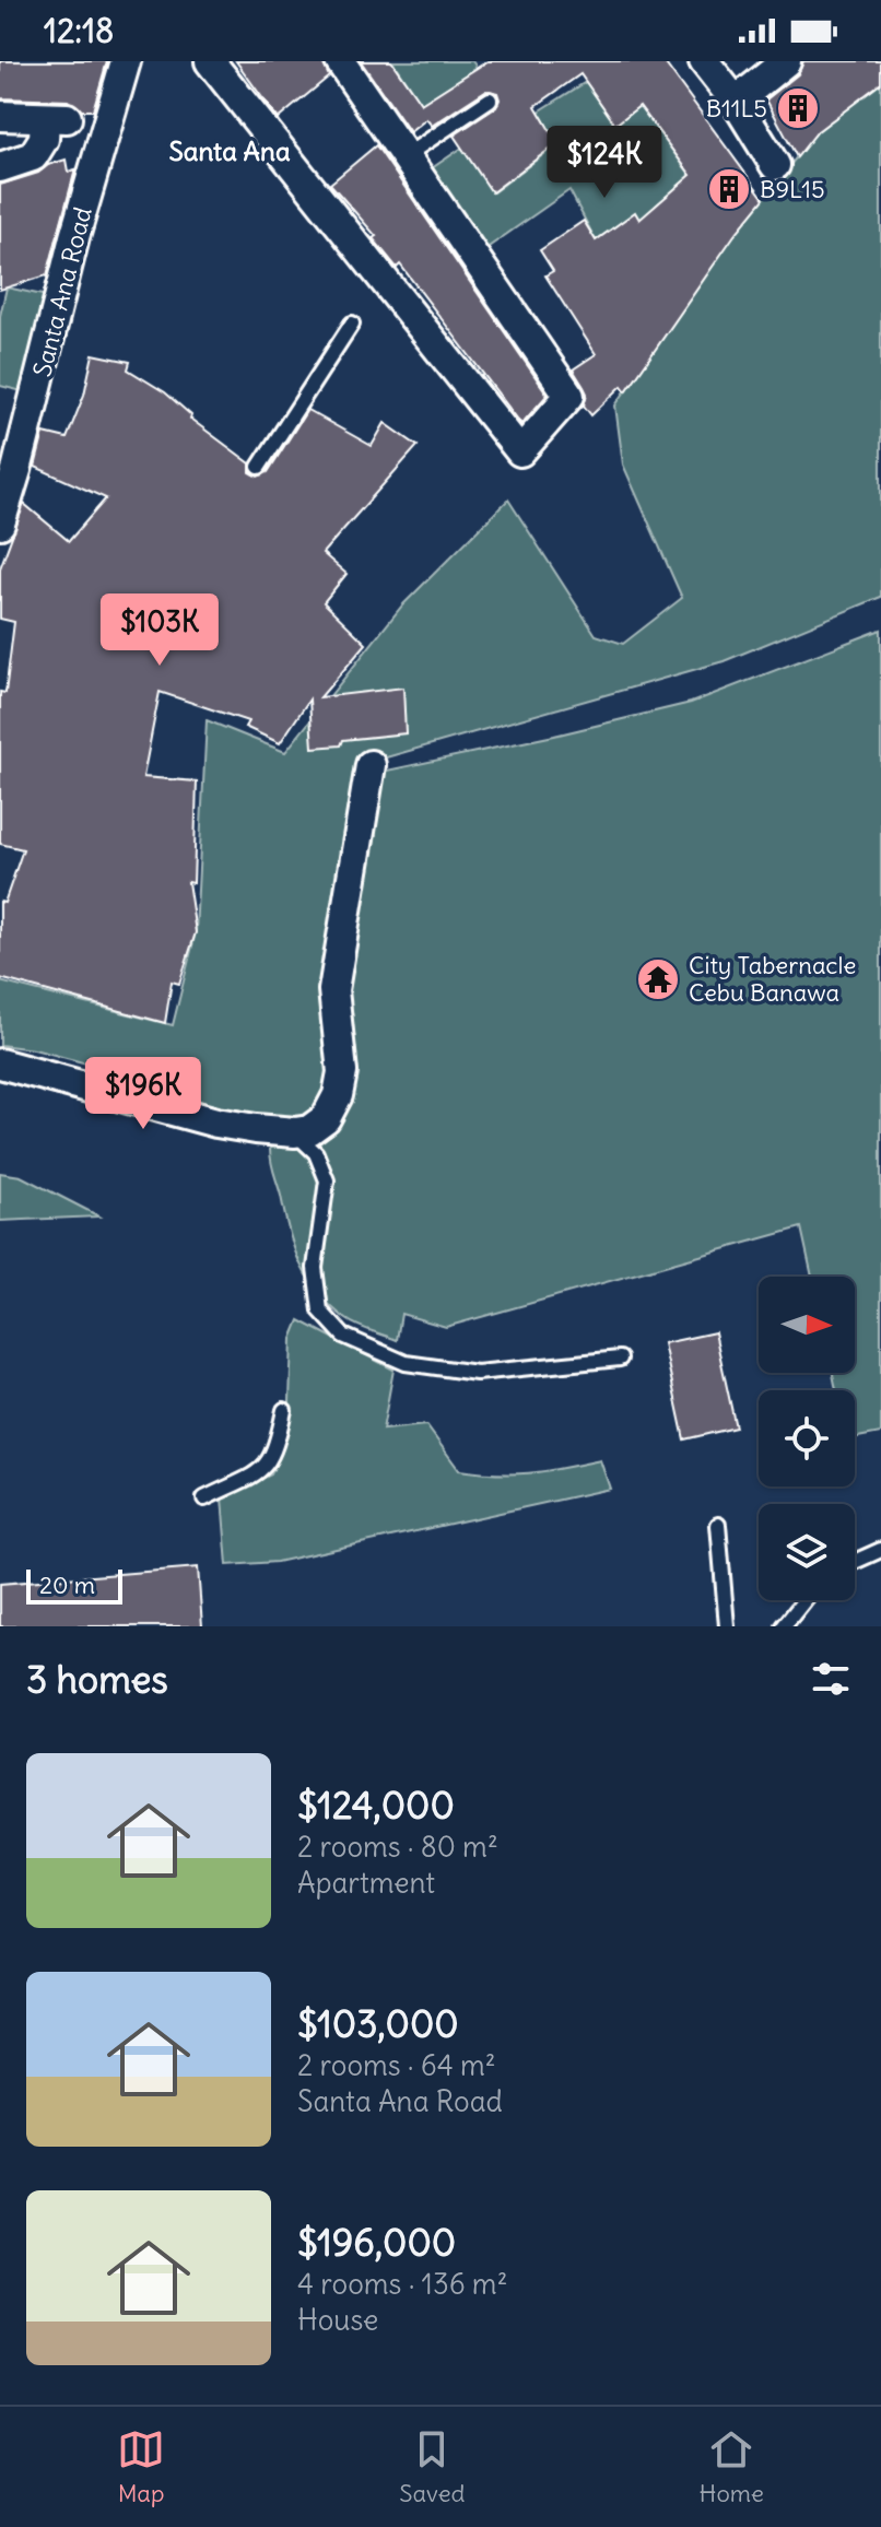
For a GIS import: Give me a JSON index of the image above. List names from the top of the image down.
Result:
{
  "streets": {
    "street": ["Santa Ana Road"]
  },
  "districts": ["Santa Ana"],
  "places": {
    "building": ["B11L5", "B9L15"],
    "temple": ["City Tabernacle Cebu Banawa"]
  },
  "scale_bar": "20 m",
  "north": "right",
  "page": {
    "status": "12:18",
    "price": ["$124K", "$103K", "$196K"],
    "scale": "20 m",
    "heading": "3 homes",
    "list": [
      {
        "name": "$124,000",
        "note": "2 rooms · 80 m² · Apartment"
      },
      {
        "name": "$103,000",
        "note": "2 rooms · 64 m² · Santa Ana Road"
      },
      {
        "name": "$196,000",
        "note": "4 rooms · 136 m² · House"
      }
    ],
    "tabs": ["Map", "Saved", "Home"]
  }
}
